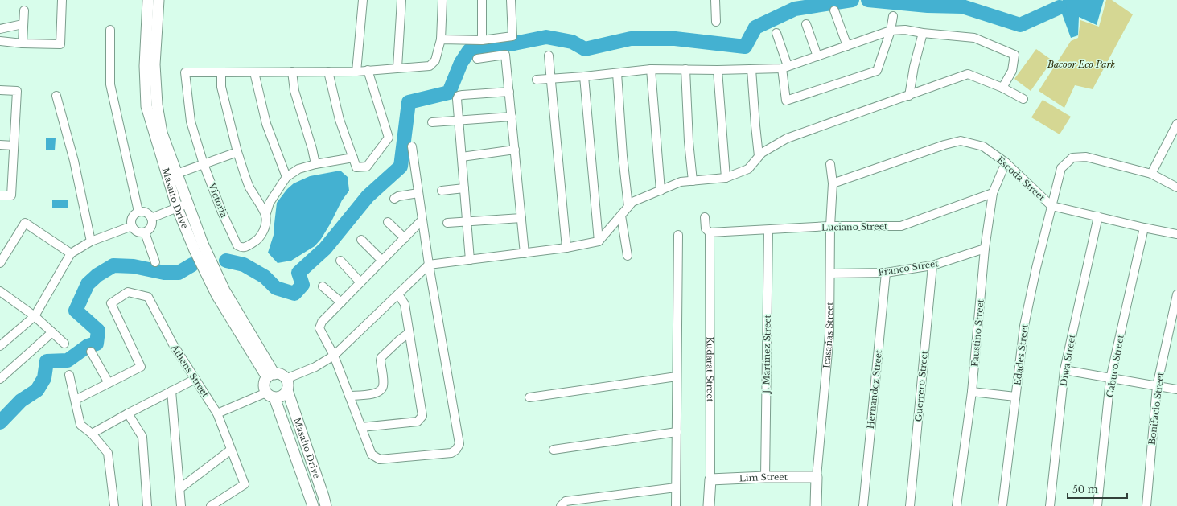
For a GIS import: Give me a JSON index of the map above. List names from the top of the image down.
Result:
{
  "streets": {
    "street": [
      "Escoda Street",
      "Masaito Drive",
      "Victoria",
      "Luciano Street",
      "Franco Street",
      "Faustino Street",
      "Icasañas Street",
      "J. Martinez Street",
      "Edades Street",
      "Diwa Street",
      "Cabuco Street",
      "Kudarat Street",
      "Athens Street",
      "Guerrero Street",
      "Hernandez Street",
      "Bonifacio Street",
      "Lim Street"
    ]
  },
  "crossings": [
    ["Escoda Street", "Faustino Street"],
    ["Escoda Street", "Icasañas Street"],
    ["Escoda Street", "Edades Street"],
    ["Escoda Street", "Diwa Street"],
    ["Escoda Street", "Cabuco Street"],
    ["Luciano Street", "Faustino Street"],
    ["Luciano Street", "Icasañas Street"],
    ["Luciano Street", "J. Martinez Street"],
    ["Luciano Street", "Kudarat Street"],
    ["Franco Street", "Faustino Street"],
    ["Franco Street", "Icasañas Street"],
    ["Franco Street", "Guerrero Street"],
    ["Franco Street", "Hernandez Street"],
    ["Icasañas Street", "Lim Street"],
    ["J. Martinez Street", "Lim Street"],
    ["Kudarat Street", "Lim Street"]
  ],
  "parks": ["Bacoor Eco Park"],
  "scale_bar": "50 m"
}
